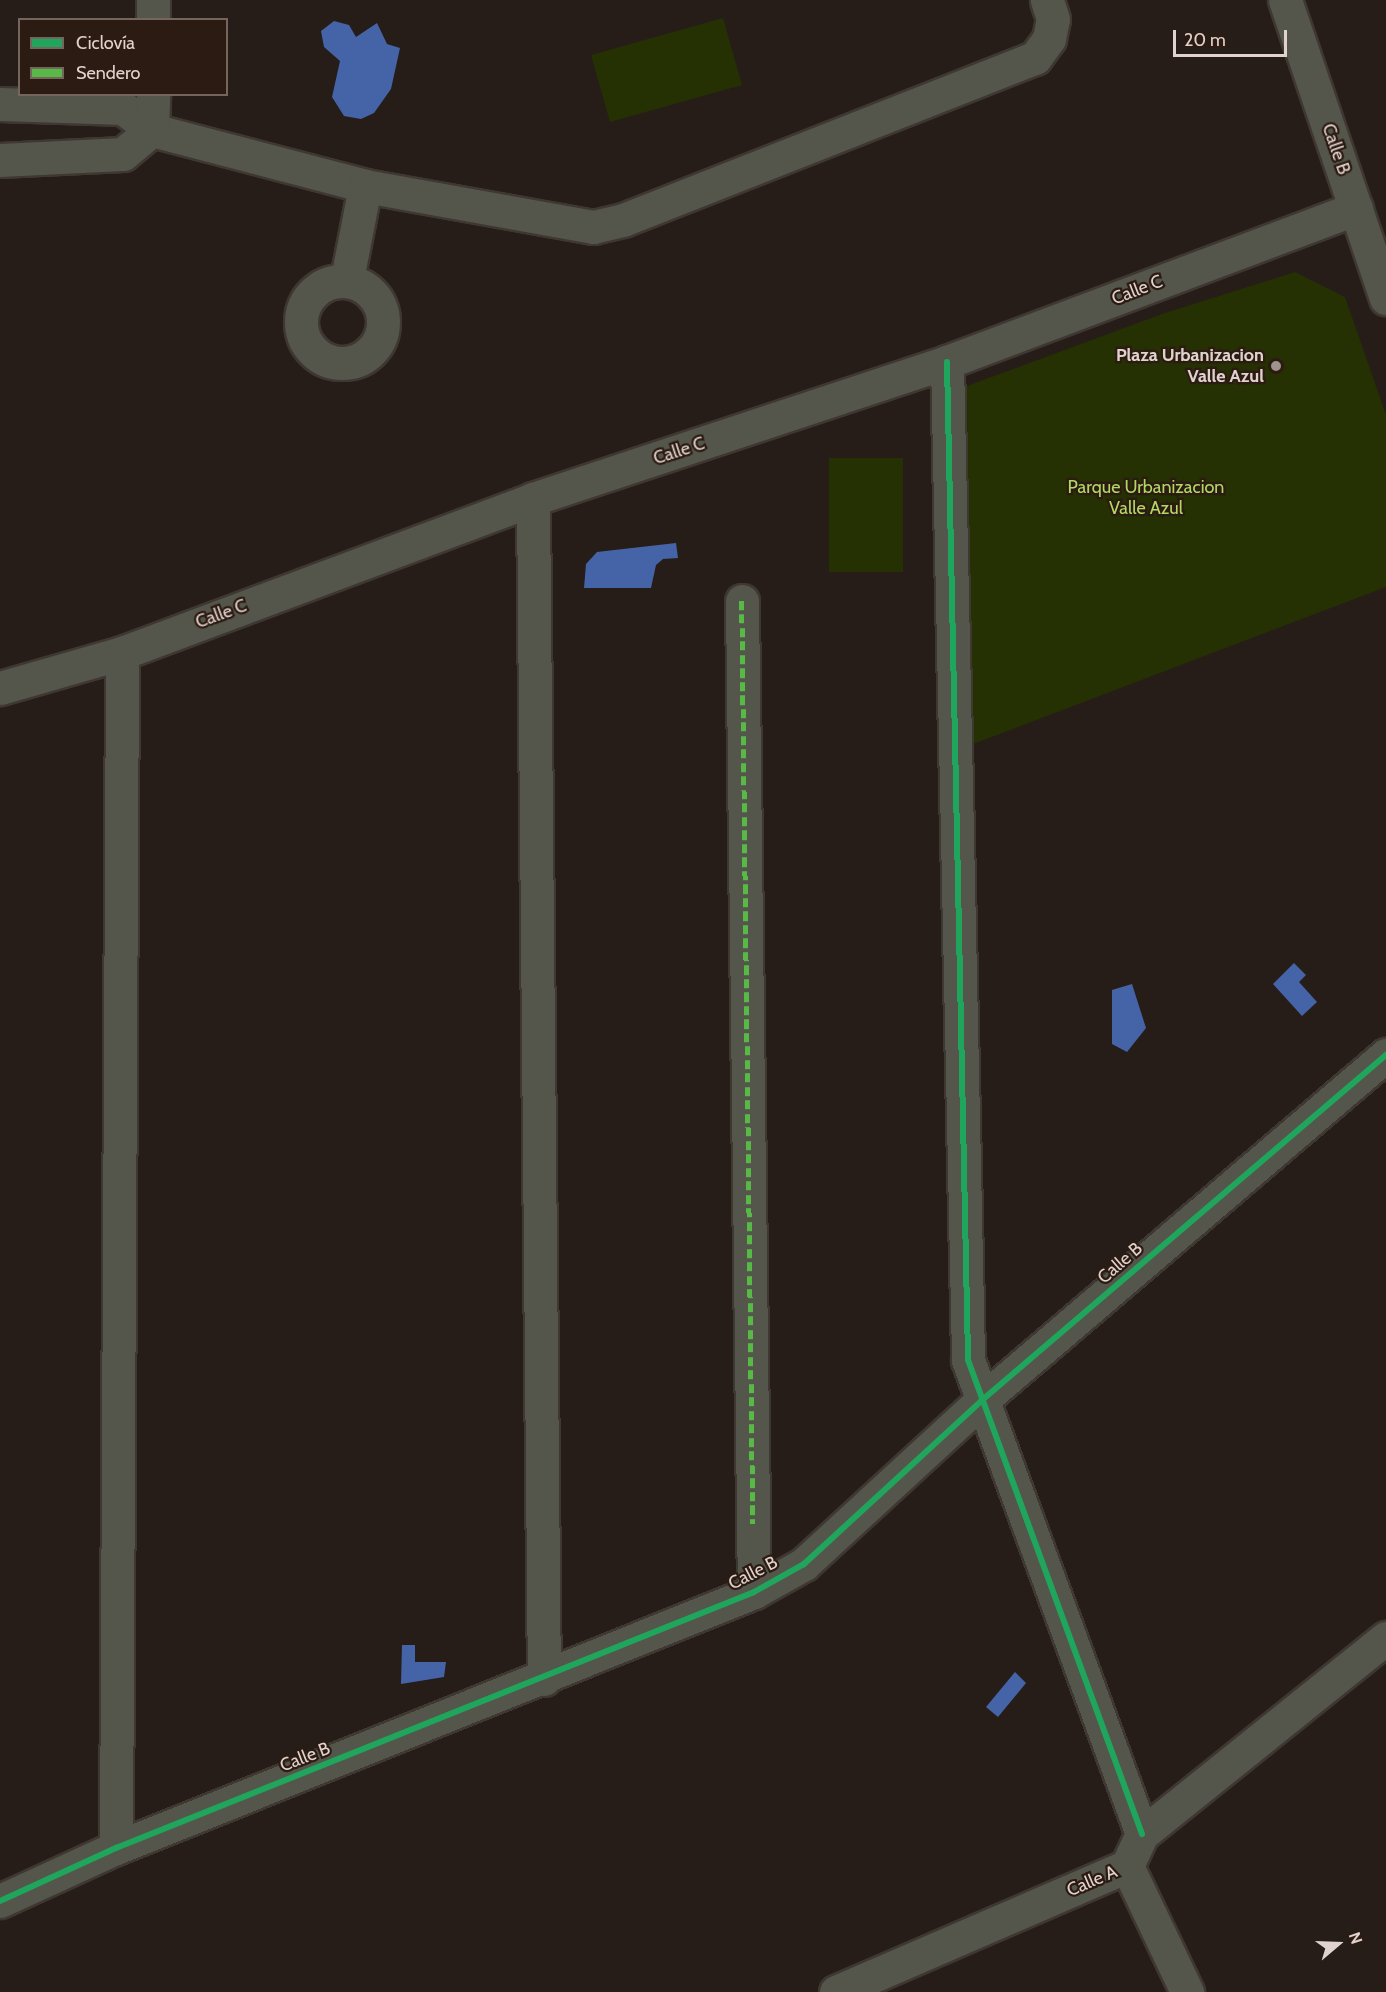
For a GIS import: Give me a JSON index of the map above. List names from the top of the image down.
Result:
{
  "streets": {
    "street": ["Calle B", "Calle C", "Calle A"]
  },
  "crossings": [
    ["Calle B", "Calle C"]
  ],
  "parks": ["Parque Urbanizacion Valle Azul"],
  "places": ["Plaza Urbanizacion Valle Azul"],
  "legend": ["Ciclovía", "Sendero"],
  "scale_bar": "20 m",
  "north": "right"
}
